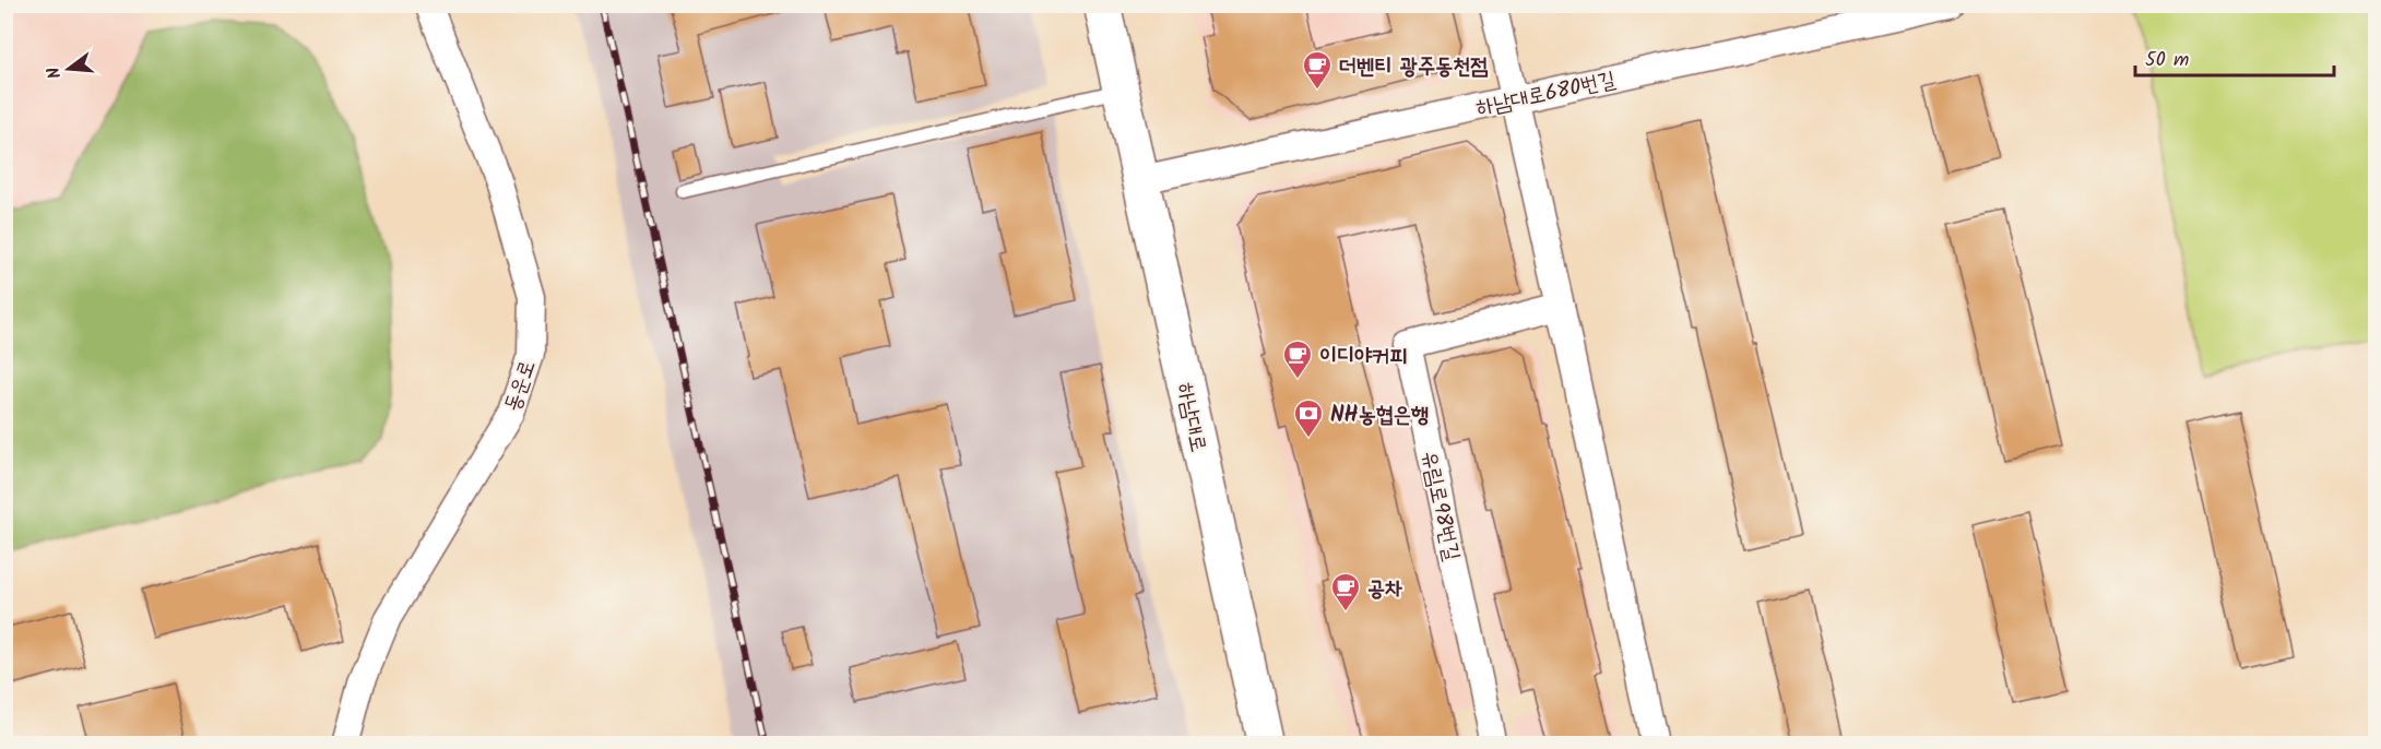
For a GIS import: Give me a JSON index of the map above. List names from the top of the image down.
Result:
{
  "streets": {
    "main road": ["하남대로"],
    "street": ["하남대로680번길", "동운로", "유림로98번길"]
  },
  "crossings": [
    ["하남대로680번길", "하남대로"]
  ],
  "places": {
    "cafe": ["더벤티 광주동천점", "이디야커피", "공차"],
    "bank": ["NH농협은행"]
  },
  "scale_bar": "50 m",
  "north": "left"
}
